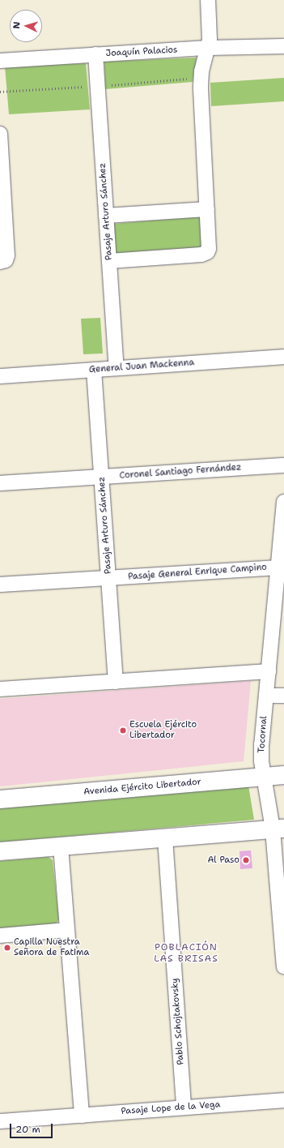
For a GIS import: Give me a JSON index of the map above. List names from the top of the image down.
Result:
{
  "streets": {
    "main road": ["Avenida Ejército Libertador"],
    "street": [
      "Joaquín Palacios",
      "Pasaje Arturo Sánchez",
      "General Juan Mackenna",
      "Coronel Santiago Fernández",
      "Pasaje General Enrique Campino",
      "Tocornal",
      "Pablo Schojtakovsky",
      "Pasaje Lope de la Vega"
    ]
  },
  "crossings": [
    ["Joaquín Palacios", "Pasaje Arturo Sánchez"],
    ["Pasaje Arturo Sánchez", "General Juan Mackenna"],
    ["Pasaje Arturo Sánchez", "Coronel Santiago Fernández"],
    ["Pasaje Arturo Sánchez", "Pasaje General Enrique Campino"],
    ["Pasaje General Enrique Campino", "Tocornal"],
    ["Tocornal", "Avenida Ejército Libertador"],
    ["Pablo Schojtakovsky", "Pasaje Lope de la Vega"]
  ],
  "districts": ["POBLACIÓN LAS BRISAS"],
  "places": ["Escuela Ejército Libertador", "Al Paso", "Capilla Nuestra Señora de Fatima"],
  "scale_bar": "20 m",
  "north": "left"
}
